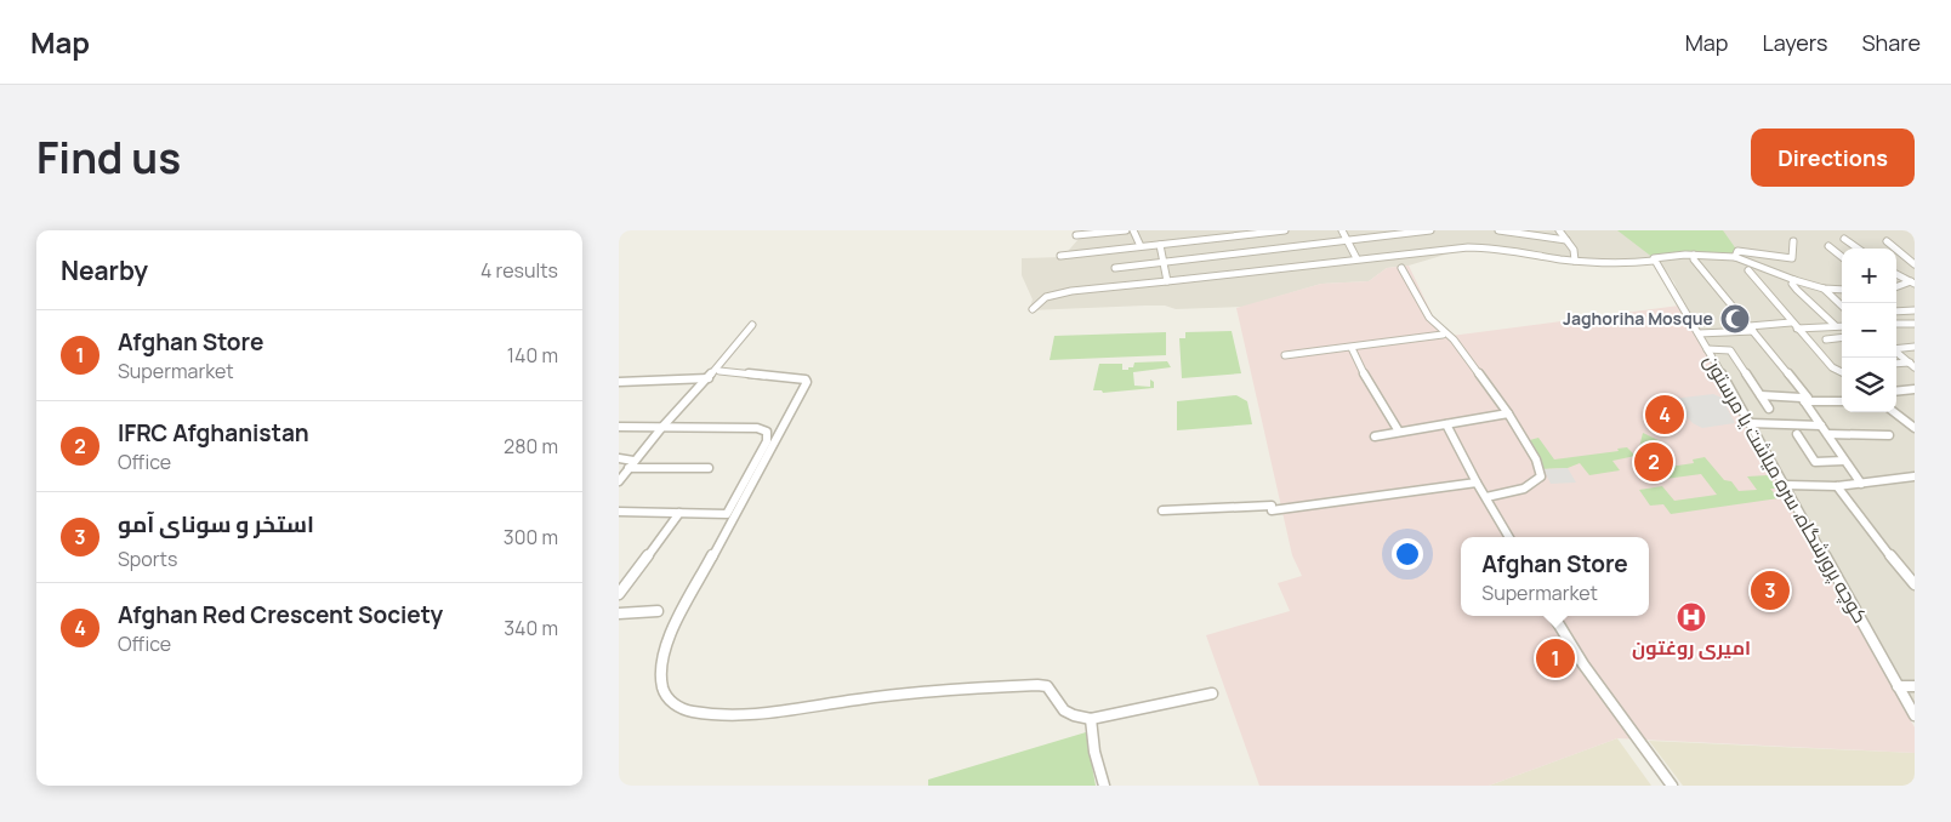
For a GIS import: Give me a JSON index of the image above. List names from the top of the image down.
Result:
{
  "streets": {
    "street": ["کوچه پرورشگاه، سره میاشت یا مرستون"]
  },
  "places": {
    "mosque": ["Jaghoriha Mosque"],
    "hospital": ["امیری روغتون"]
  },
  "page": {
    "header": "Map",
    "nav": ["Map", "Layers", "Share"],
    "title": "Find us",
    "buttons": "Directions",
    "heading": ["Nearby", "4 results"],
    "map_buttons": ["+", "−"],
    "list": [
      {
        "mark": "1",
        "name": "Afghan Store",
        "note": "Supermarket",
        "value": "140 m"
      },
      {
        "mark": "2",
        "name": "IFRC Afghanistan",
        "note": "Office",
        "value": "280 m"
      },
      {
        "mark": "3",
        "name": "استخر و سونای آمو",
        "note": "Sports",
        "value": "300 m"
      },
      {
        "mark": "4",
        "name": "Afghan Red Crescent Society",
        "note": "Office",
        "value": "340 m"
      }
    ],
    "pins": [
      "4",
      "2",
      "3",
      "1"
    ],
    "popup": ["Afghan Store", "Supermarket"]
  }
}
